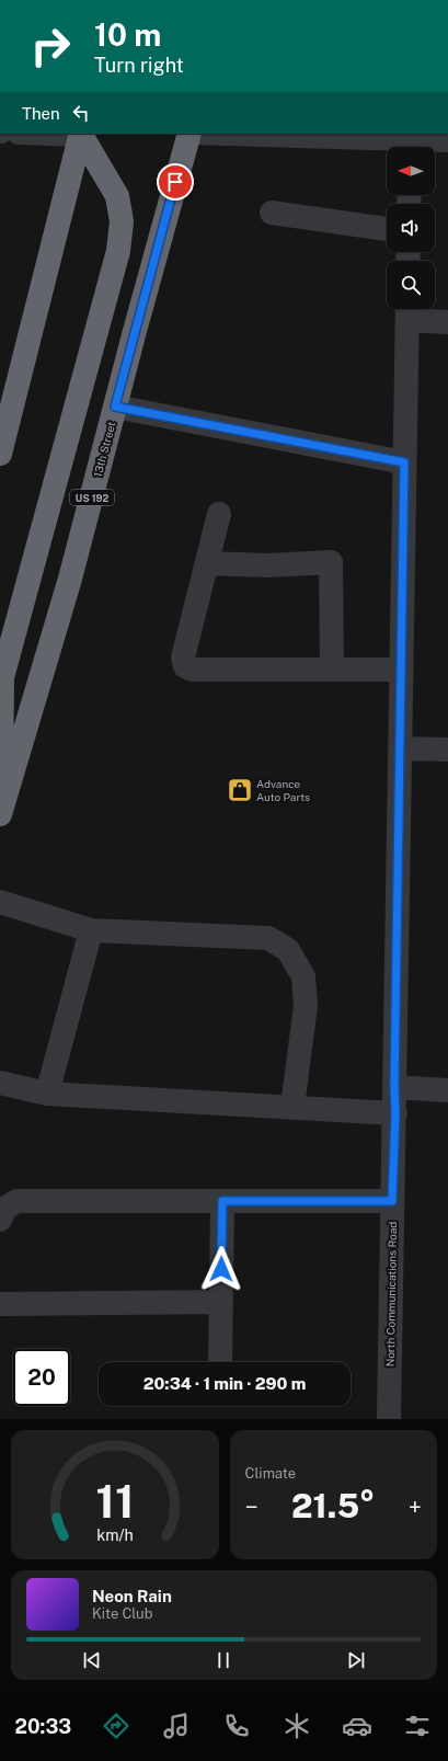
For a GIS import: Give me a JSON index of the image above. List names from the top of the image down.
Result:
{
  "streets": {
    "highway": ["13th Street", "US 192"],
    "street": ["North Communications Road"]
  },
  "places": {
    "shop": ["Advance Auto Parts"]
  },
  "north": "left",
  "page": {
    "turn": ["10 m", "Turn right"],
    "then": "Then",
    "limit": "20",
    "trip": "20:34 · 1 min · 290 m",
    "tile": "Climate",
    "heat": ["−", "21.5°", "+"],
    "song": ["Neon Rain", "Kite Club"],
    "tabs": "20:33",
    "gauge": ["11", "km/h"]
  }
}
